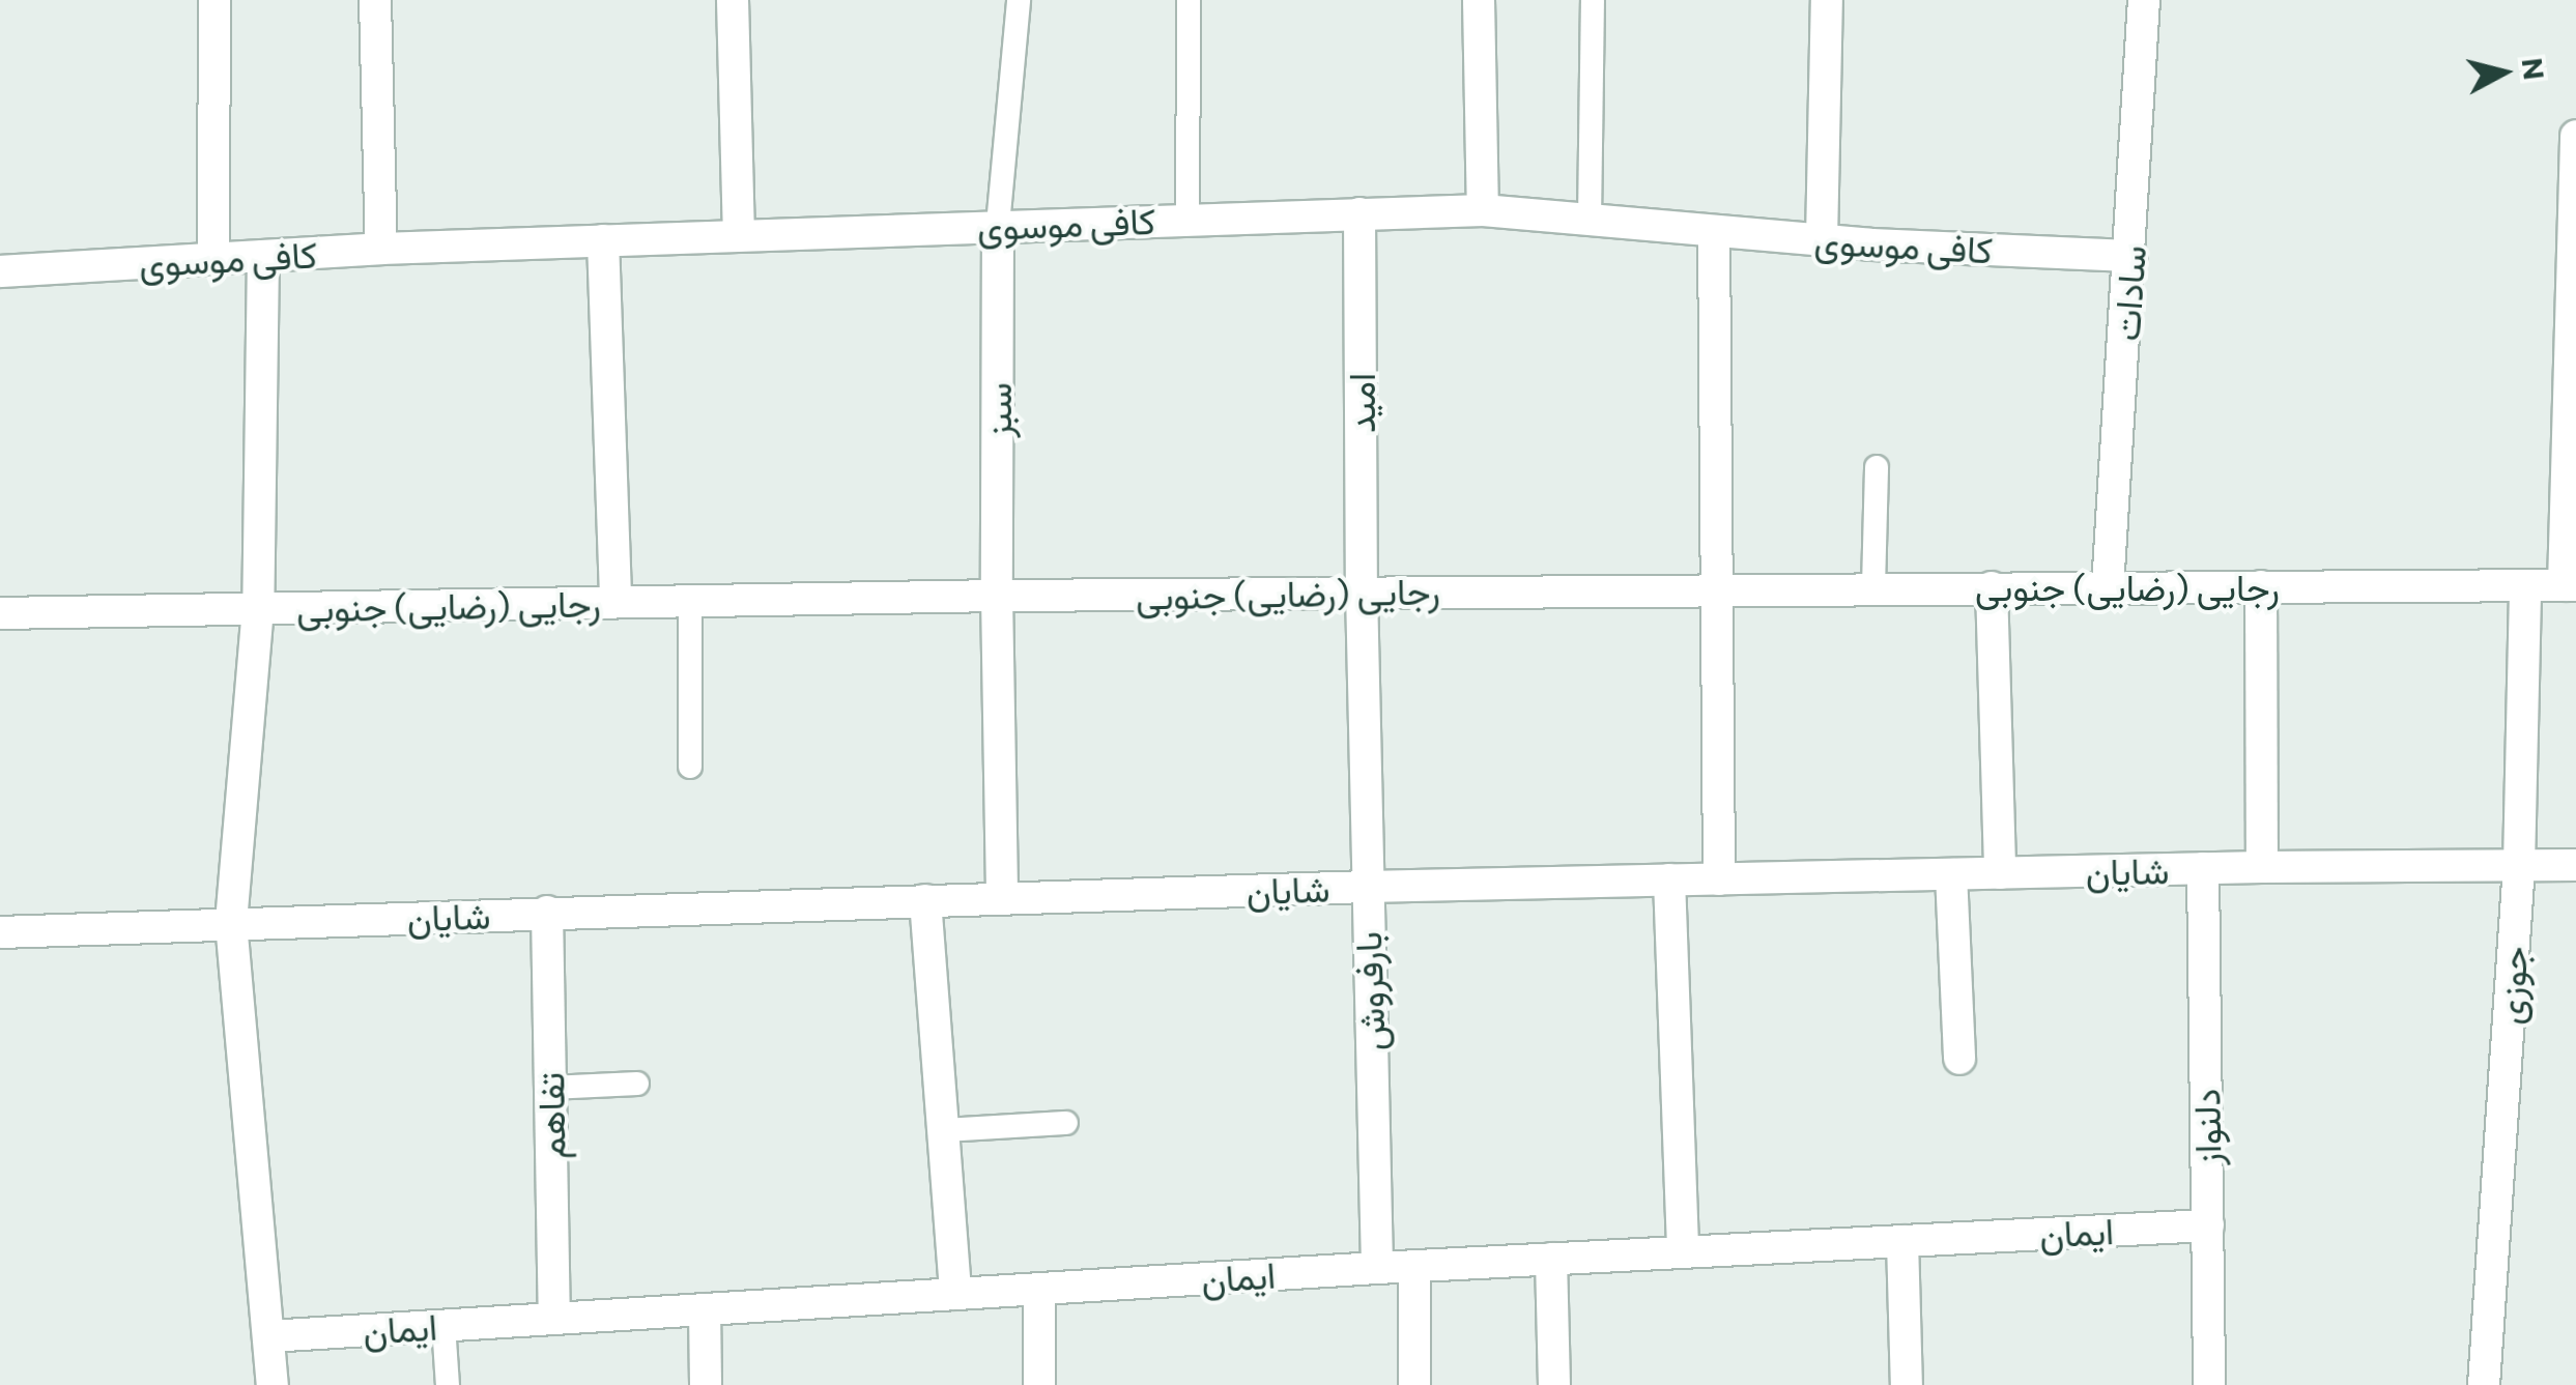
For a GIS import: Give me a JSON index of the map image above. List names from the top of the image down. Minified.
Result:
{"streets":{"street":["کافی موسوی","سادات","امید","سبز","رجایی (رضایی) جنوبی","شایان","جوزی","بارفروش","تفاهم","دلنواز","ایمان"]},"crossings":[["کافی موسوی","سادات"],["کافی موسوی","امید"],["کافی موسوی","سبز"],["سادات","رجایی (رضایی) جنوبی"],["امید","رجایی (رضایی) جنوبی"],["امید","بارفروش"],["سبز","رجایی (رضایی) جنوبی"],["سبز","شایان"],["رجایی (رضایی) جنوبی","جوزی"],["رجایی (رضایی) جنوبی","بارفروش"],["شایان","جوزی"],["شایان","بارفروش"],["شایان","تفاهم"],["شایان","دلنواز"],["بارفروش","ایمان"],["تفاهم","ایمان"],["دلنواز","ایمان"]],"north":"right"}
